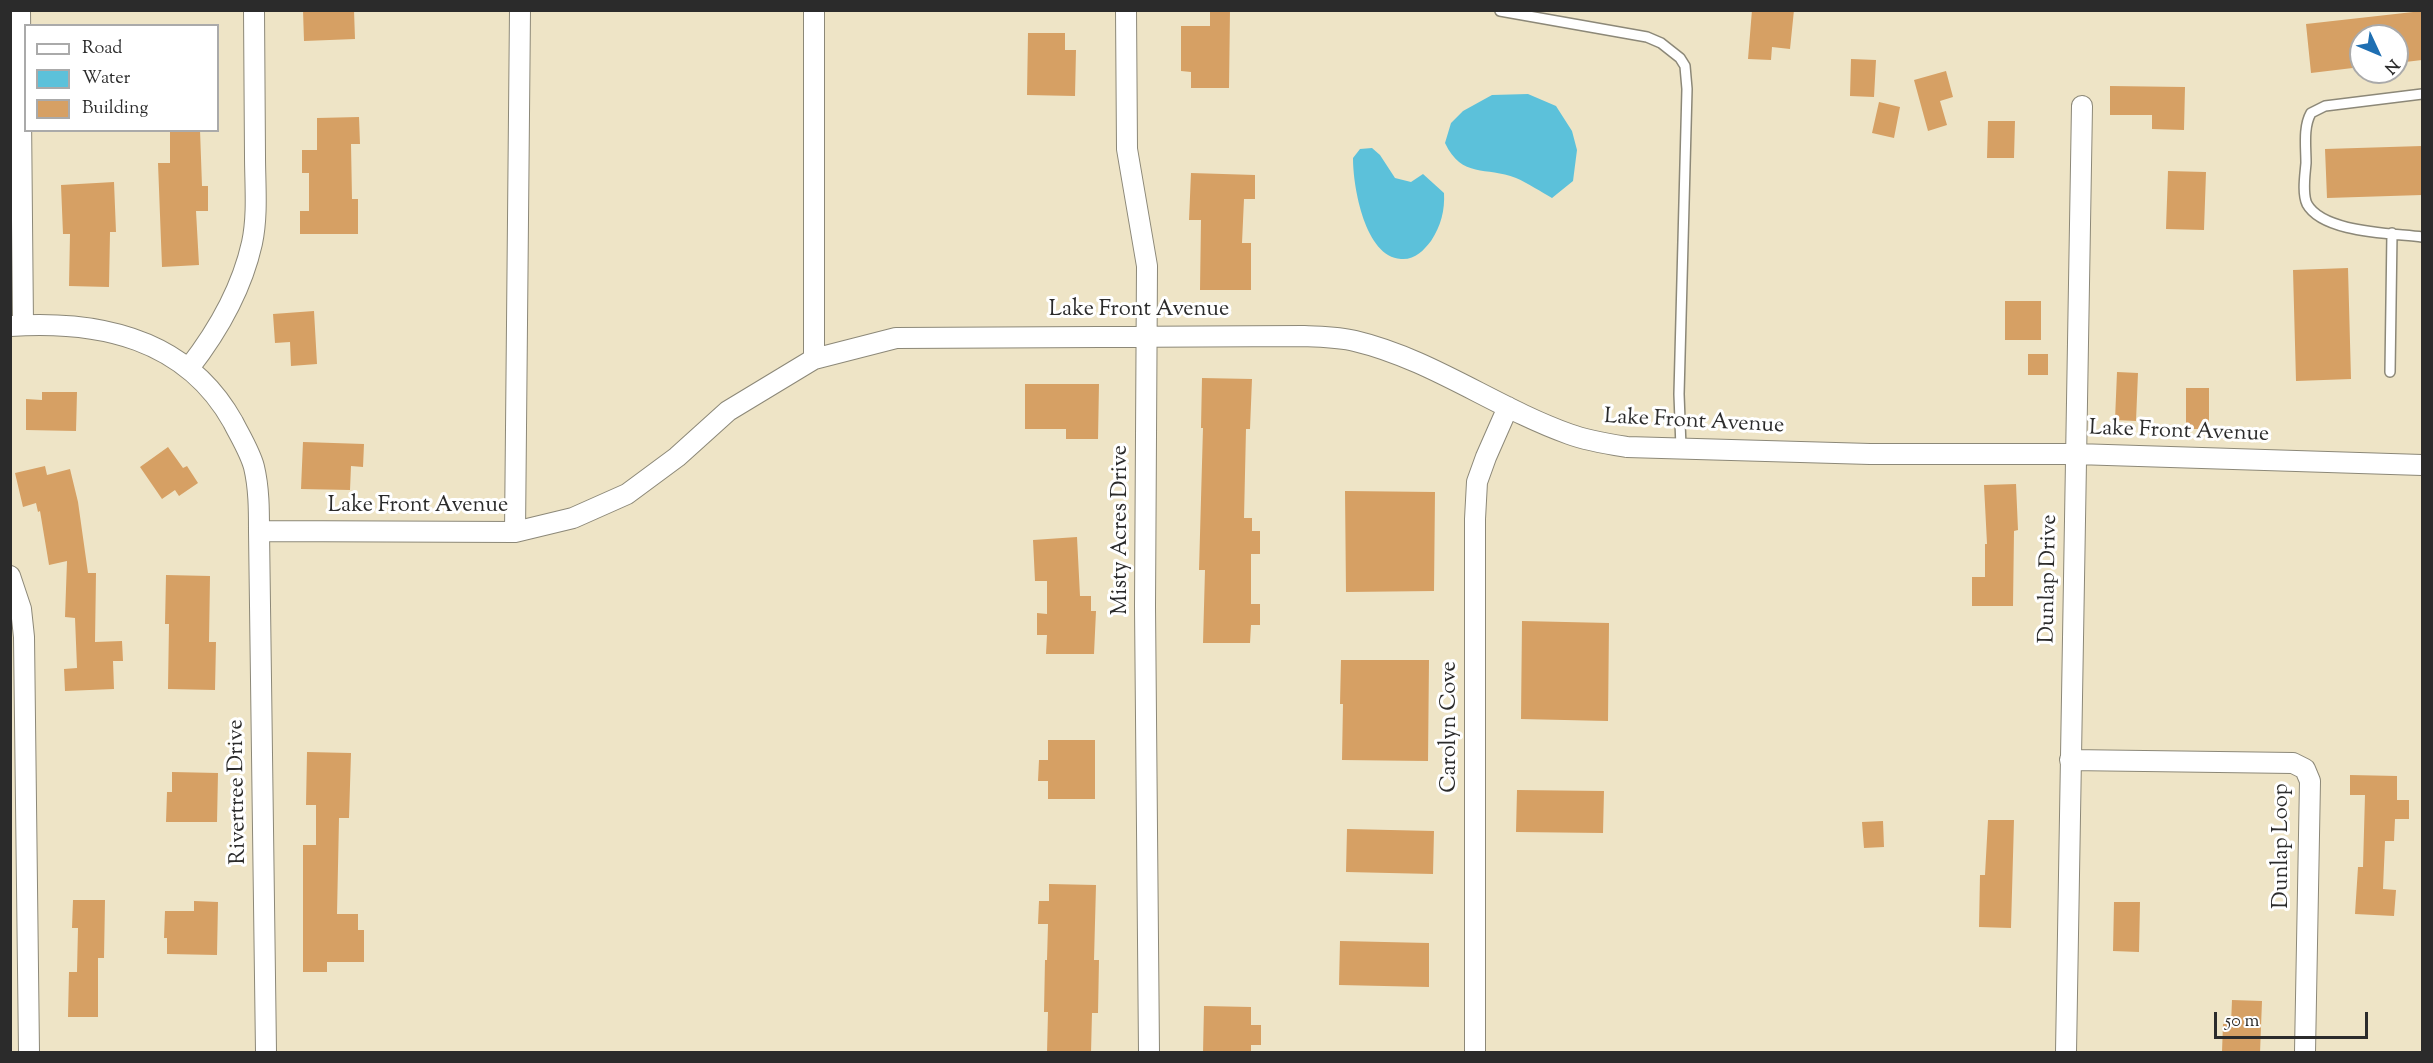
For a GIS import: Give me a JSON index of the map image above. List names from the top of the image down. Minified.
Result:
{"streets":{"street":["Lake Front Avenue","Misty Acres Drive","Dunlap Drive","Carolyn Cove","Rivertree Drive","Dunlap Loop"]},"crossings":[["Lake Front Avenue","Misty Acres Drive"],["Lake Front Avenue","Dunlap Drive"],["Lake Front Avenue","Carolyn Cove"],["Lake Front Avenue","Rivertree Drive"],["Dunlap Drive","Dunlap Loop"]],"legend":["Road","Water","Building"],"scale_bar":"50 m","north":"bottom right"}
